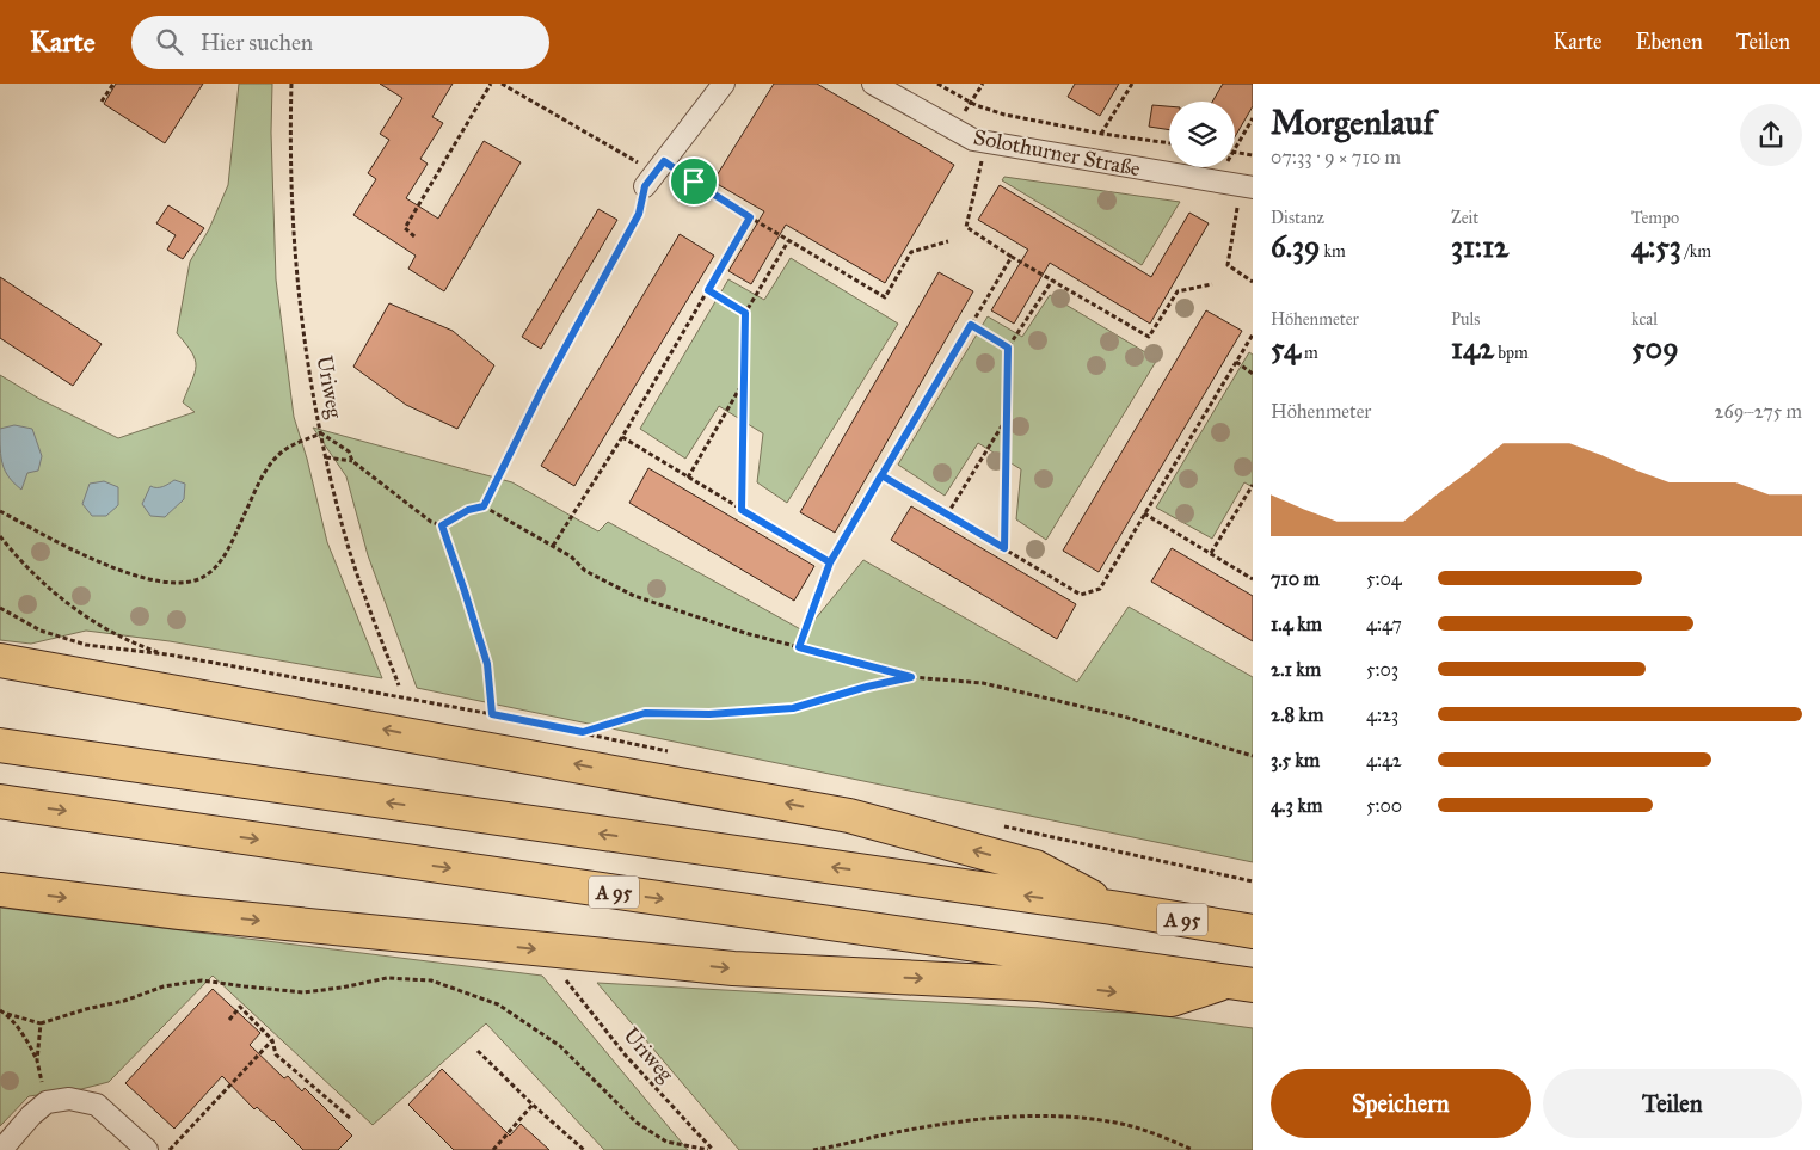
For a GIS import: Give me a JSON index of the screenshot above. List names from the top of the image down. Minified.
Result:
{"streets":{"highway":["A 95"],"street":["Solothurner Straße"],"path":["Uriweg"]},"page":{"header":"Karte","search":"Hier suchen","nav":["Karte","Ebenen","Teilen"],"heading":["Morgenlauf","07:33 · 9 × 710 m"],"stats":[["Distanz","6.39 km"],["Zeit","31:12"],["Tempo","4:53 /km"],["Höhenmeter","54 m"],["Puls","142 bpm"],["kcal","509"]],"chart":["Höhenmeter","269–275 m"],"list":[{"name":"710 m","note":"5:04"},{"name":"1.4 km","note":"4:47"},{"name":"2.1 km","note":"5:03"},{"name":"2.8 km","note":"4:23"},{"name":"3.5 km","note":"4:42"},{"name":"4.3 km","note":"5:00"}],"buttons":["Speichern","Teilen"]}}
